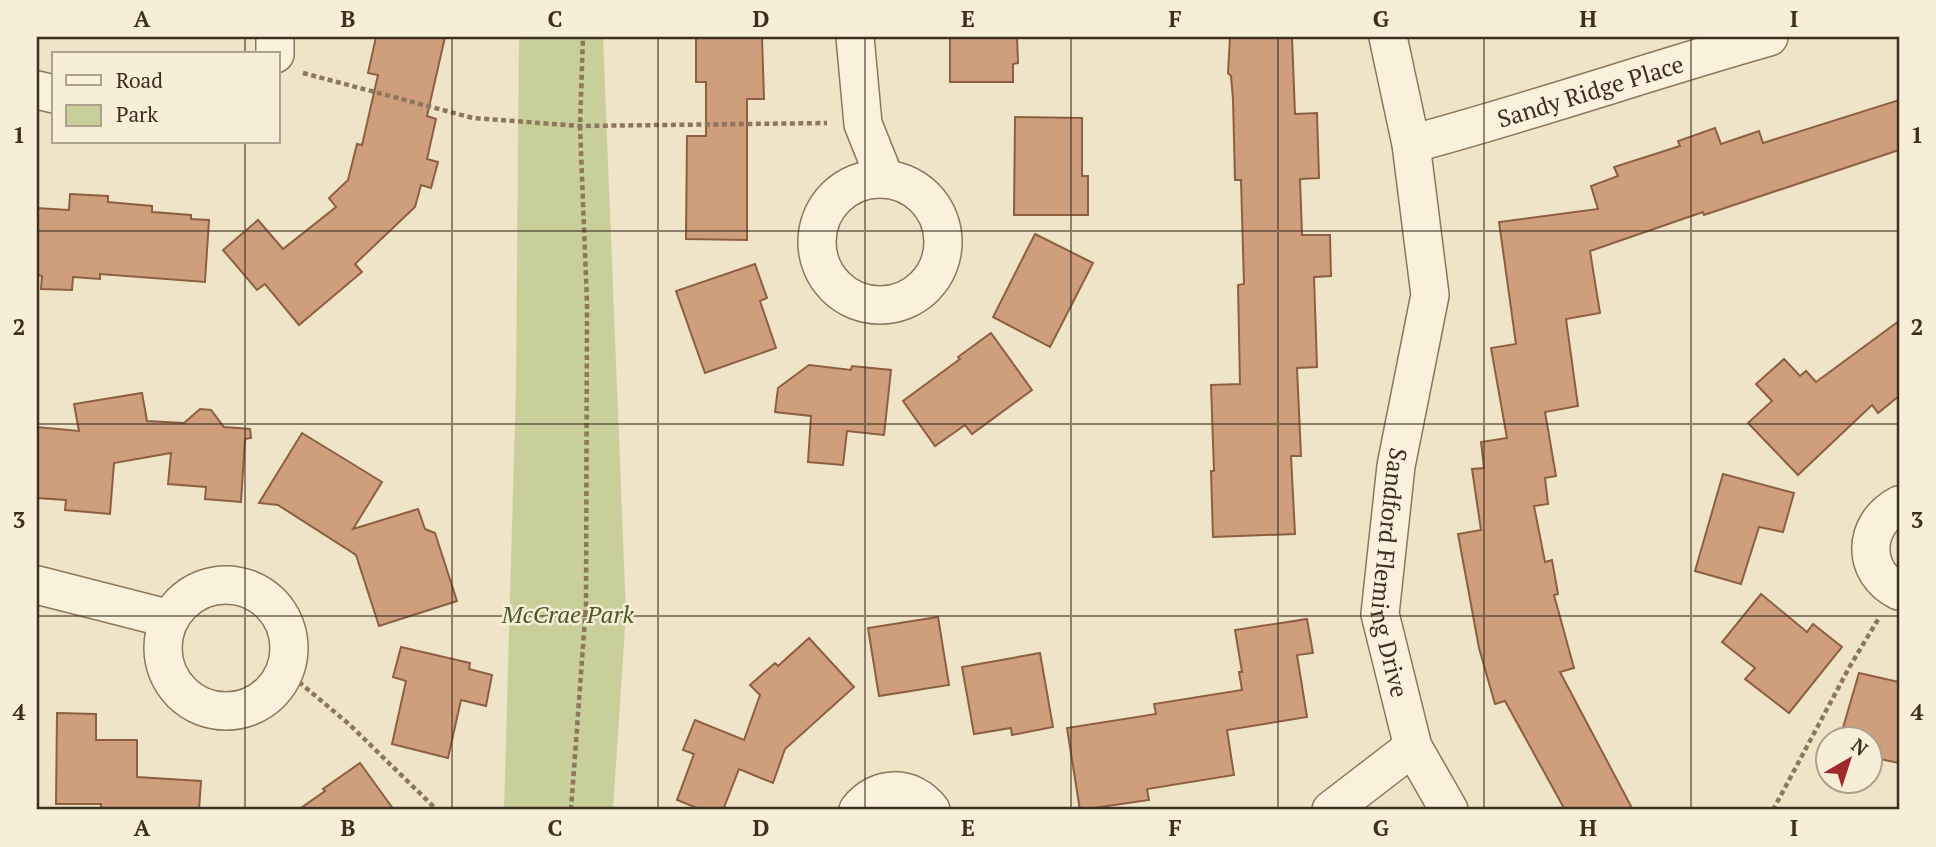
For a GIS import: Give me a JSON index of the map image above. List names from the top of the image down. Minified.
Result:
{"streets":{"street":["Sandy Ridge Place","Sandford Fleming Drive"]},"crossings":[["Sandy Ridge Place","Sandford Fleming Drive"]],"parks":["McCrae Park"],"legend":["Road","Park"],"north":"top right","grid":{"columns":["A","B","C","D","E","F","G","H","I"],"rows":["1","2","3","4"]}}
